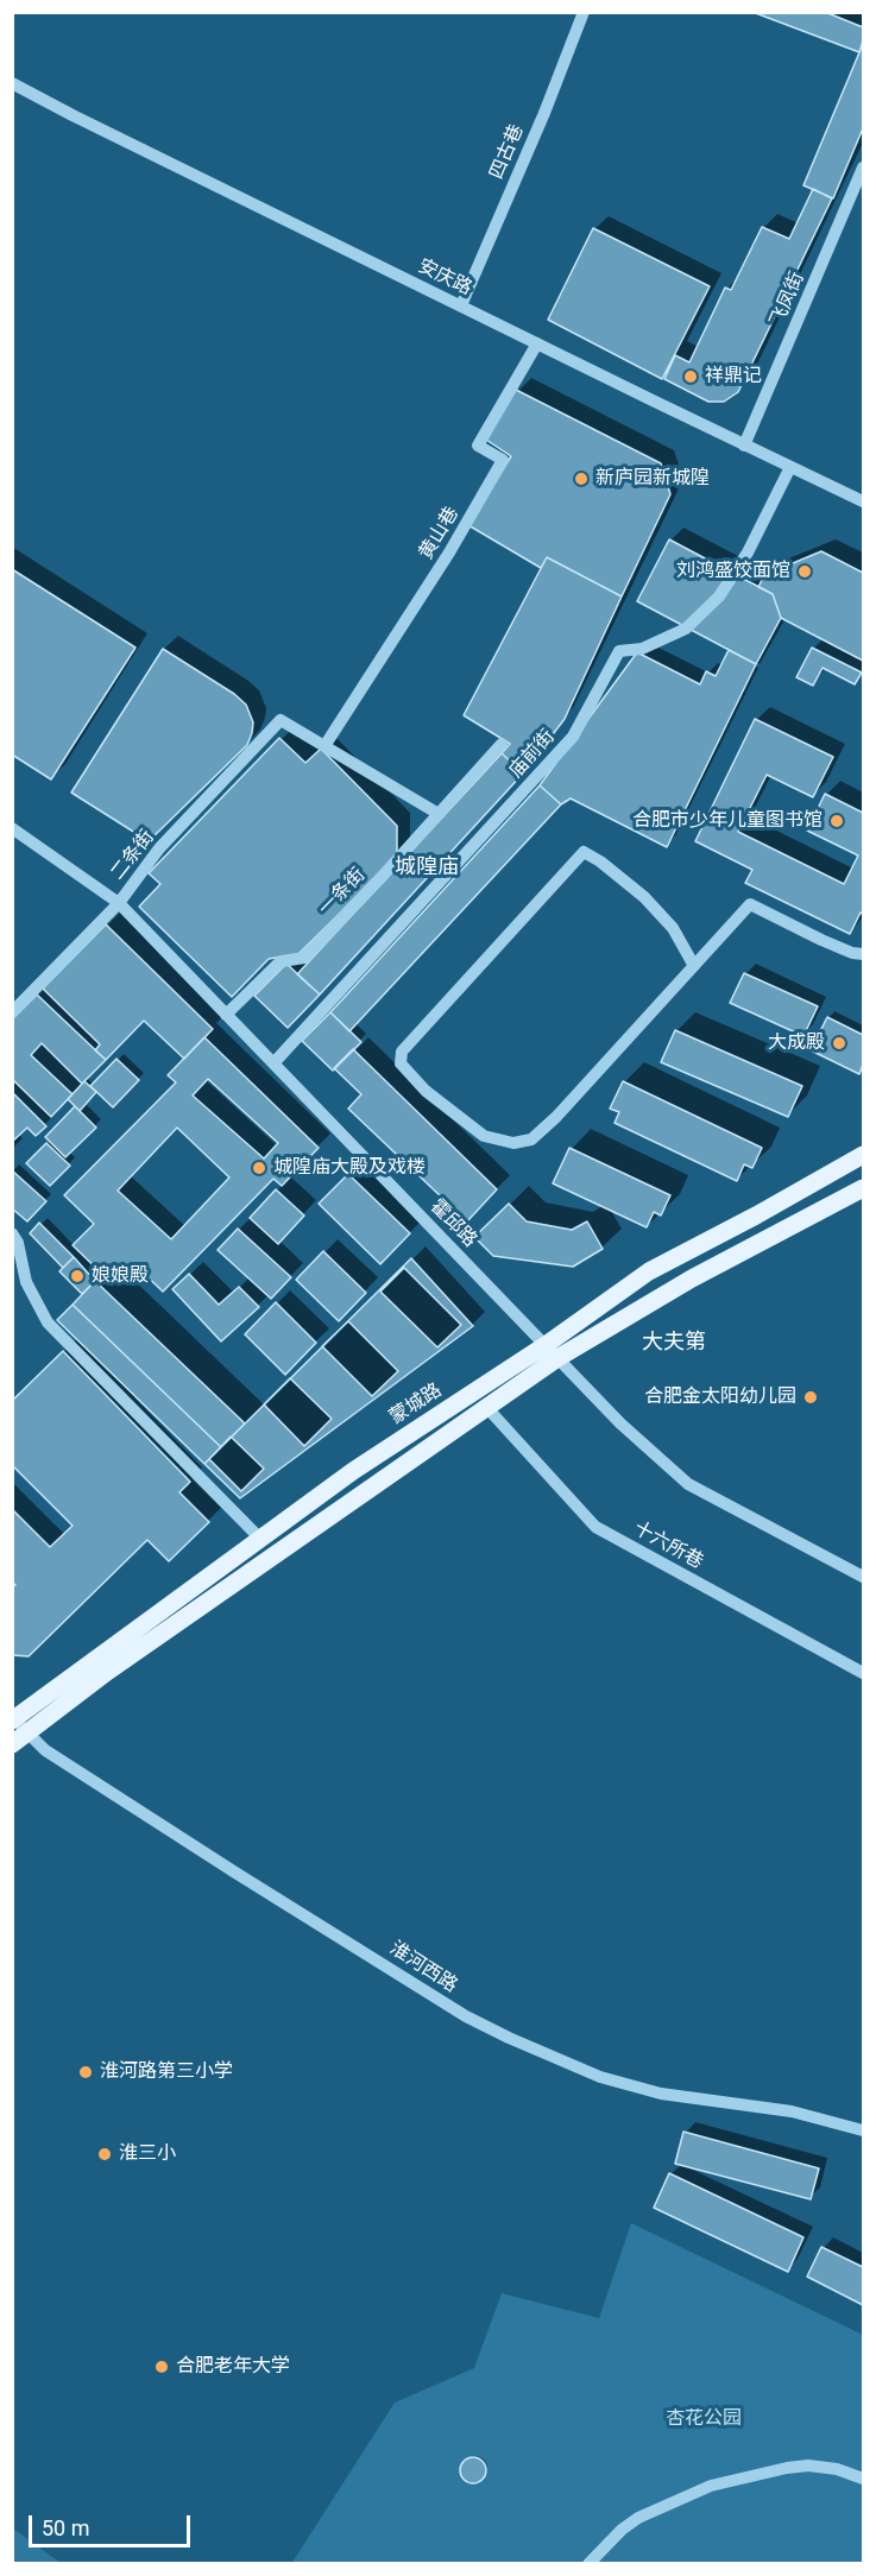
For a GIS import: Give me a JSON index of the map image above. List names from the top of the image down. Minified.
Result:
{"streets":{"main road":["蒙城路"],"street":["四古巷","安庆路","飞凤街","黄山巷","庙前街","二条街","一条街","霍邱路","十六所巷","淮河西路"]},"crossings":[["四古巷","安庆路"],["安庆路","飞凤街"],["安庆路","黄山巷"],["安庆路","庙前街"],["黄山巷","二条街"],["庙前街","霍邱路"],["二条街","霍邱路"],["一条街","霍邱路"],["霍邱路","蒙城路"],["蒙城路","十六所巷"],["蒙城路","淮河西路"]],"districts":["城隍庙","大夫第"],"parks":["杏花公园"],"places":["祥鼎记","新庐园新城隍","刘鸿盛饺面馆","合肥市少年儿童图书馆","大成殿","城隍庙大殿及戏楼","娘娘殿","合肥金太阳幼儿园","淮河路第三小学","淮三小","合肥老年大学"],"scale_bar":"50 m"}
